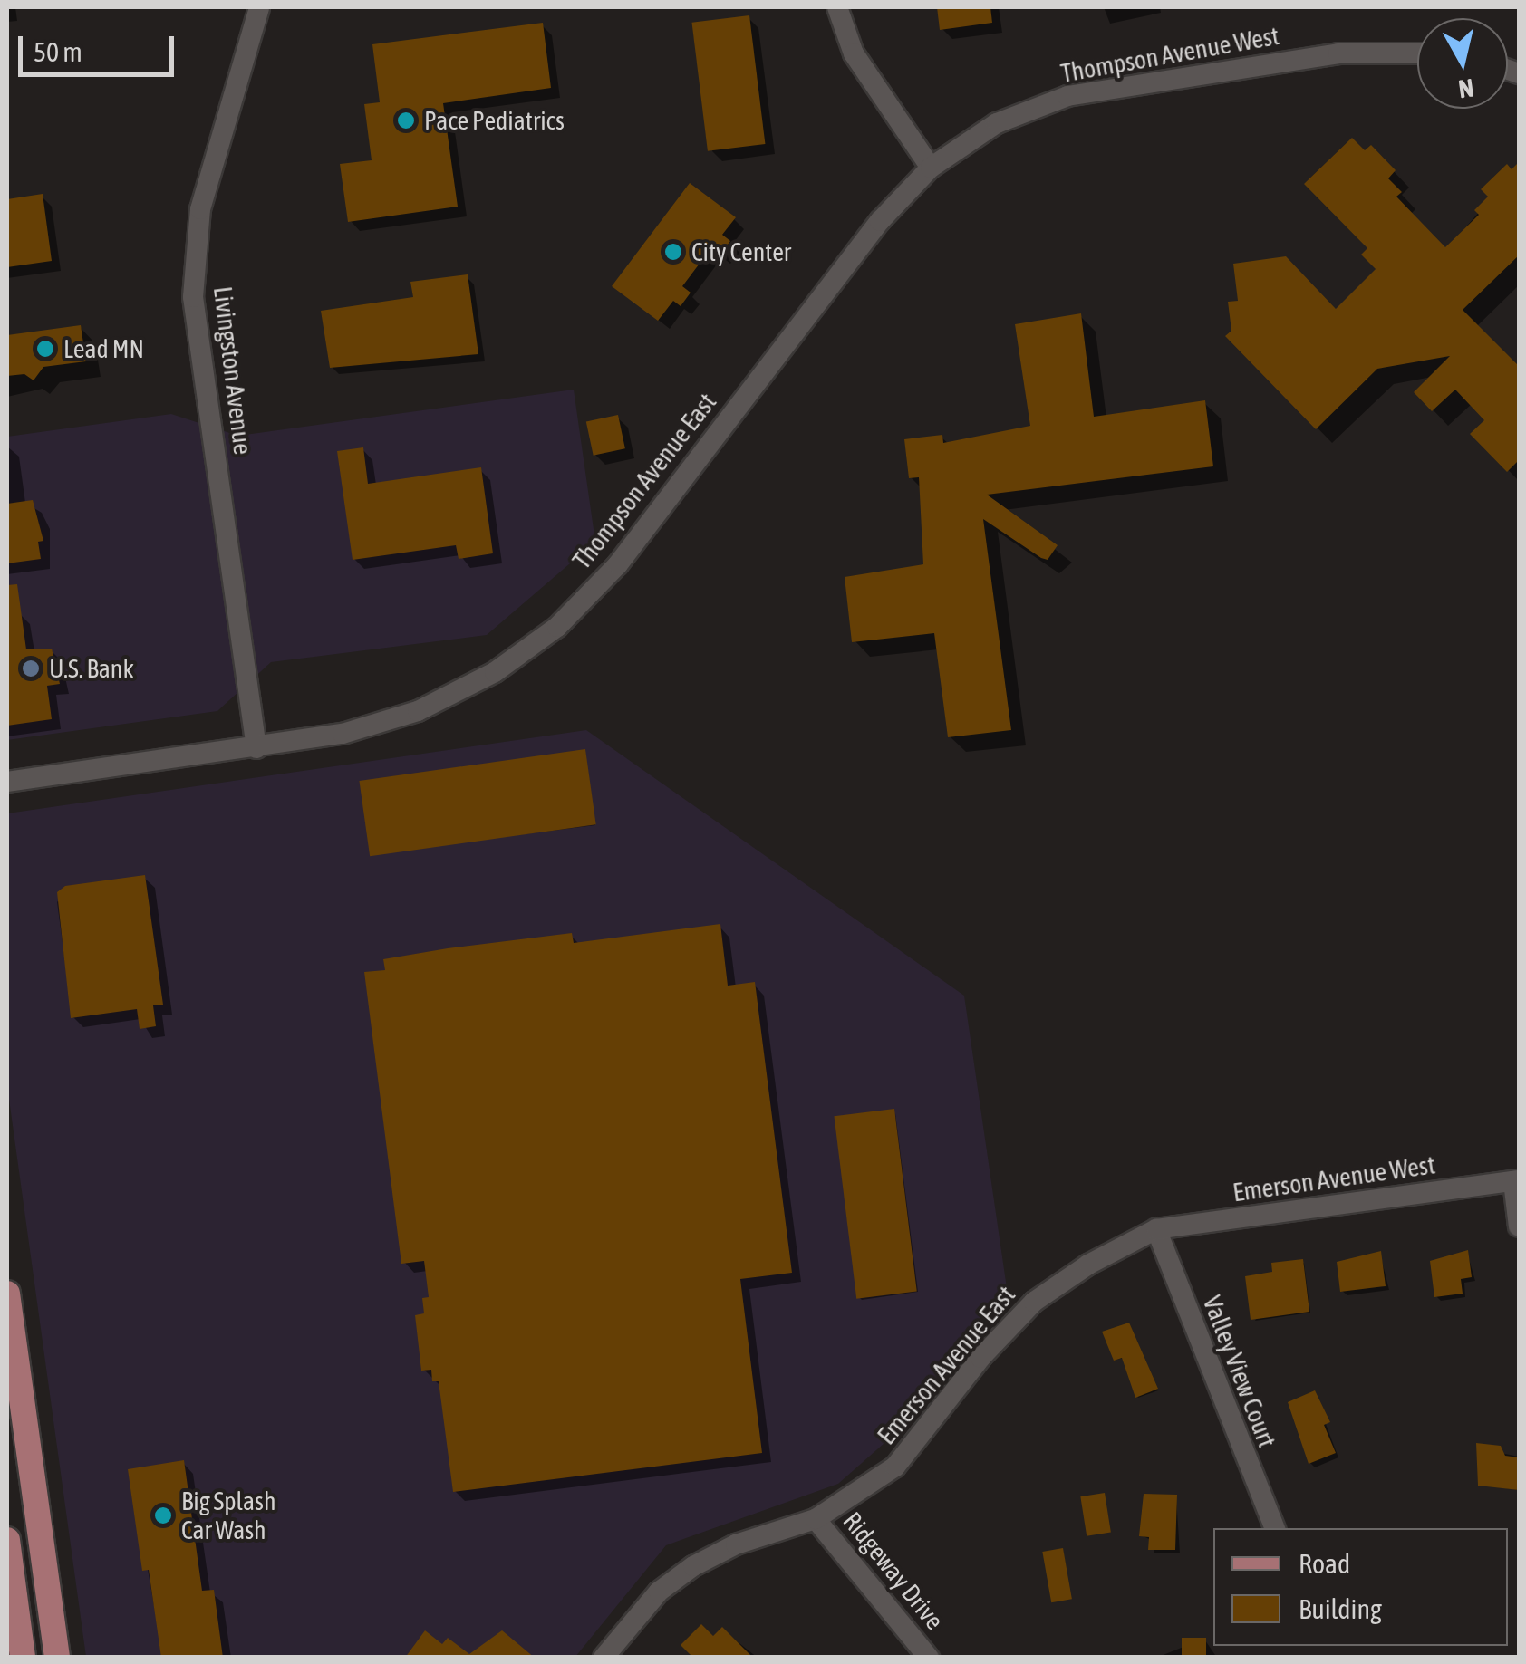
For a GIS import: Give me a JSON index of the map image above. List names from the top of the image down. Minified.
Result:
{"streets":{"street":["Thompson Avenue West","Livingston Avenue","Thompson Avenue East","Emerson Avenue West","Emerson Avenue East","Valley View Court","Ridgeway Drive"]},"crossings":[["Thompson Avenue West","Thompson Avenue East"],["Livingston Avenue","Thompson Avenue East"],["Emerson Avenue West","Emerson Avenue East"],["Emerson Avenue West","Valley View Court"],["Emerson Avenue East","Valley View Court"],["Emerson Avenue East","Ridgeway Drive"]],"places":["Pace Pediatrics","City Center","Lead MN","U.S. Bank","Big Splash Car Wash"],"legend":["Road","Building"],"scale_bar":"50 m","north":"bottom"}
